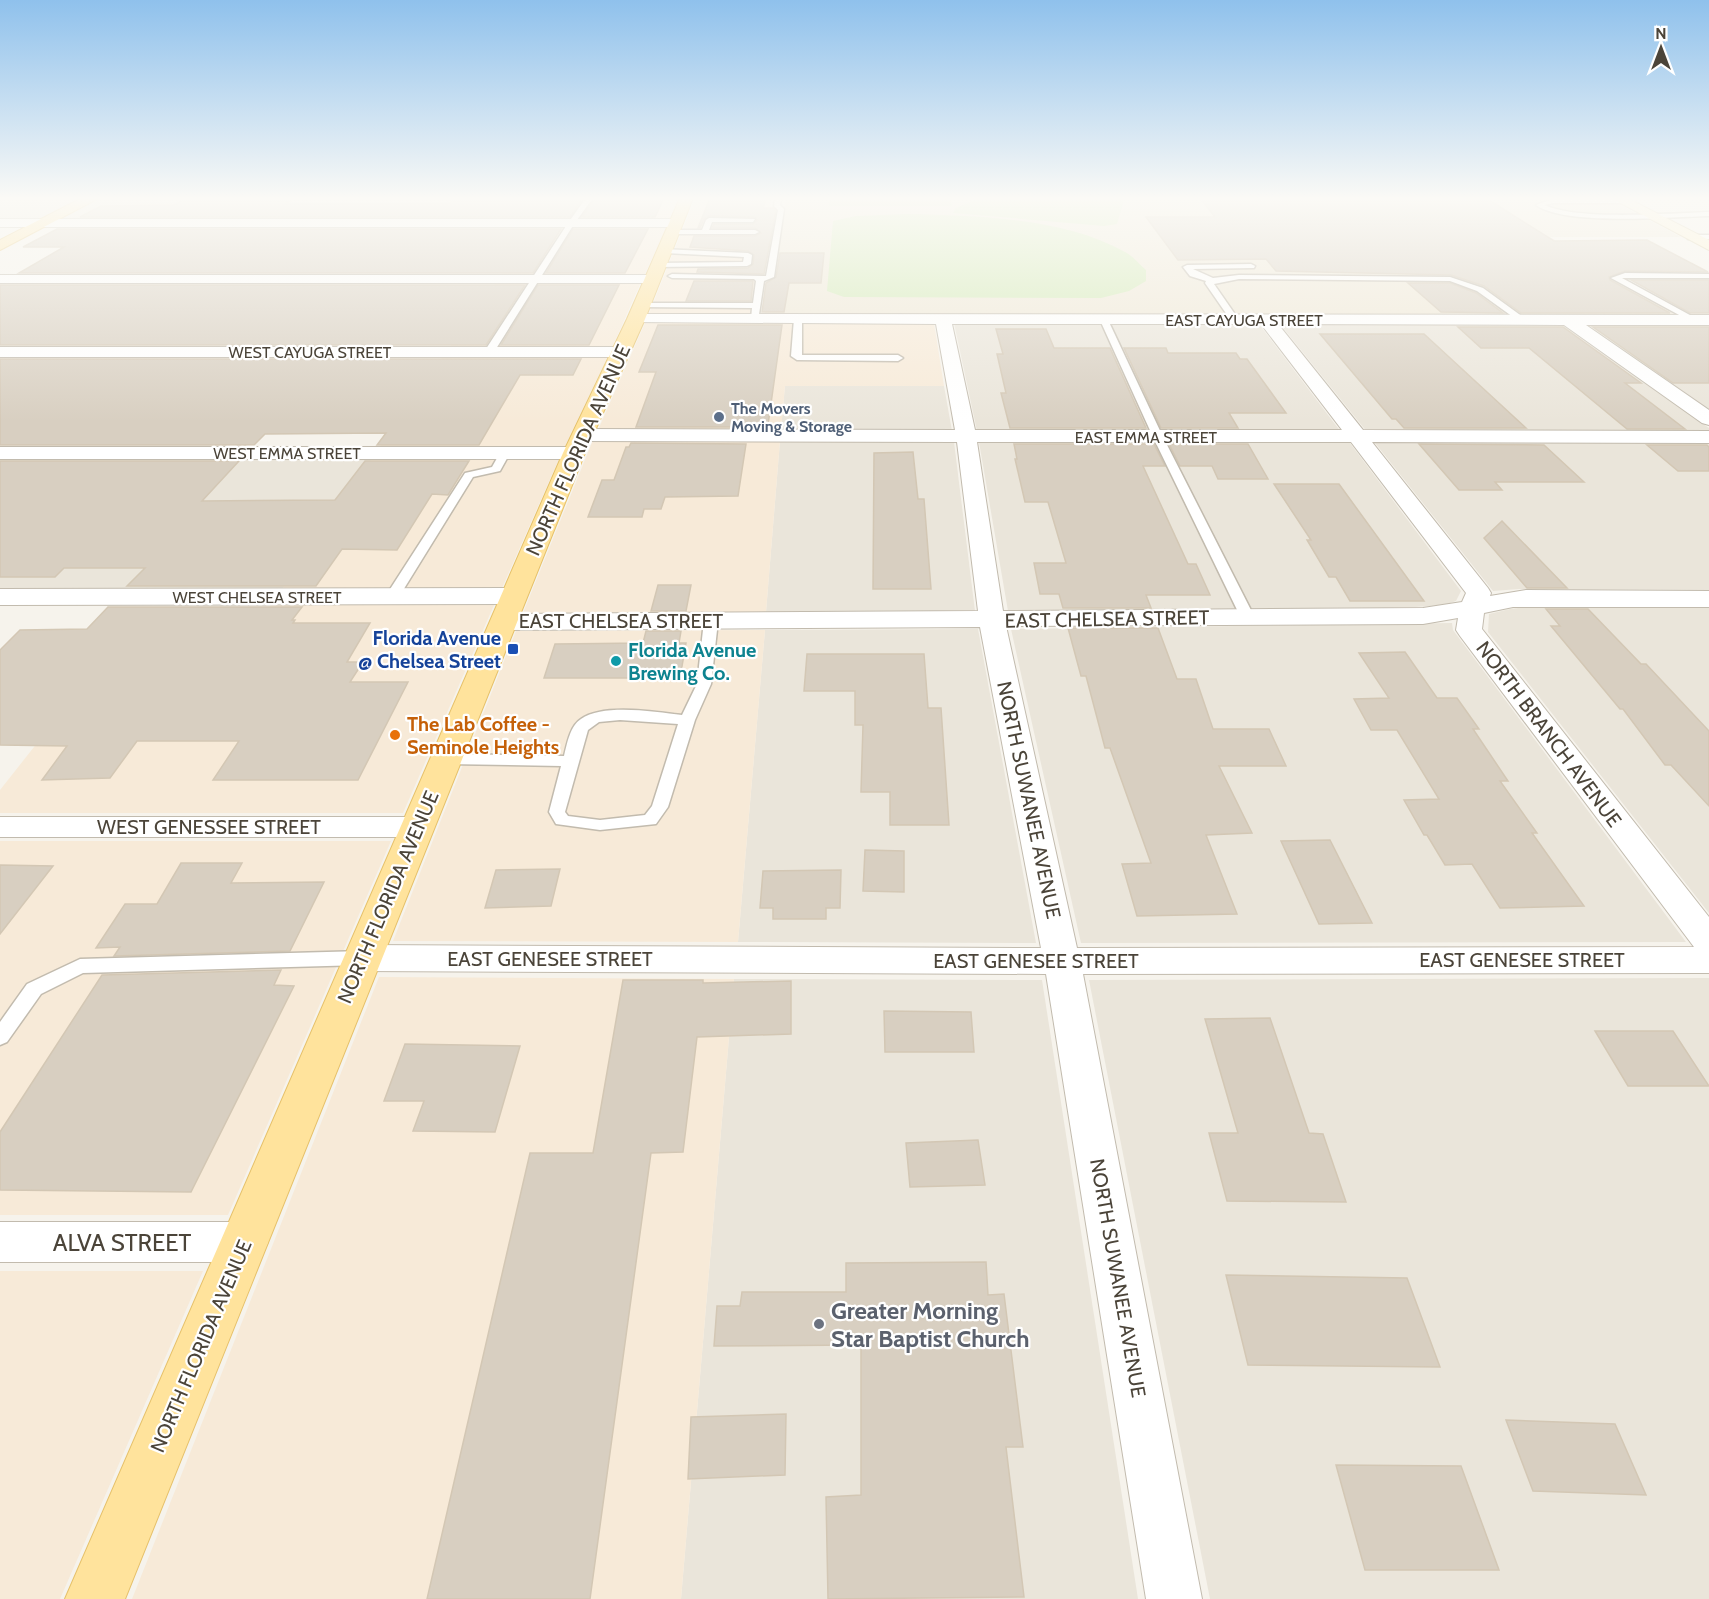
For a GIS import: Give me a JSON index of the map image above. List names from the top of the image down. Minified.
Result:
{"streets":{"main road":["NORTH FLORIDA AVENUE"],"street":["EAST CAYUGA STREET","WEST CAYUGA STREET","EAST EMMA STREET","WEST EMMA STREET","WEST CHELSEA STREET","EAST CHELSEA STREET","NORTH BRANCH AVENUE","NORTH SUWANEE AVENUE","WEST GENESSEE STREET","EAST GENESEE STREET","ALVA STREET"]},"crossings":[["EAST CAYUGA STREET","NORTH BRANCH AVENUE"],["EAST CAYUGA STREET","NORTH SUWANEE AVENUE"],["WEST CAYUGA STREET","NORTH FLORIDA AVENUE"],["EAST EMMA STREET","NORTH FLORIDA AVENUE"],["EAST EMMA STREET","WEST EMMA STREET"],["EAST EMMA STREET","NORTH BRANCH AVENUE"],["EAST EMMA STREET","NORTH SUWANEE AVENUE"],["NORTH FLORIDA AVENUE","WEST EMMA STREET"],["NORTH FLORIDA AVENUE","WEST CHELSEA STREET"],["NORTH FLORIDA AVENUE","EAST CHELSEA STREET"],["NORTH FLORIDA AVENUE","WEST GENESSEE STREET"],["NORTH FLORIDA AVENUE","EAST GENESEE STREET"],["NORTH FLORIDA AVENUE","ALVA STREET"],["WEST CHELSEA STREET","EAST CHELSEA STREET"],["EAST CHELSEA STREET","NORTH BRANCH AVENUE"],["EAST CHELSEA STREET","NORTH SUWANEE AVENUE"],["NORTH SUWANEE AVENUE","EAST GENESEE STREET"]],"places":{"other":["The Movers Moving & Storage","Florida Avenue Brewing Co.","The Lab Coffee - Seminole Heights","Greater Morning Star Baptist Church"],"transit":["Florida Avenue @ Chelsea Street"]},"north":"top"}
